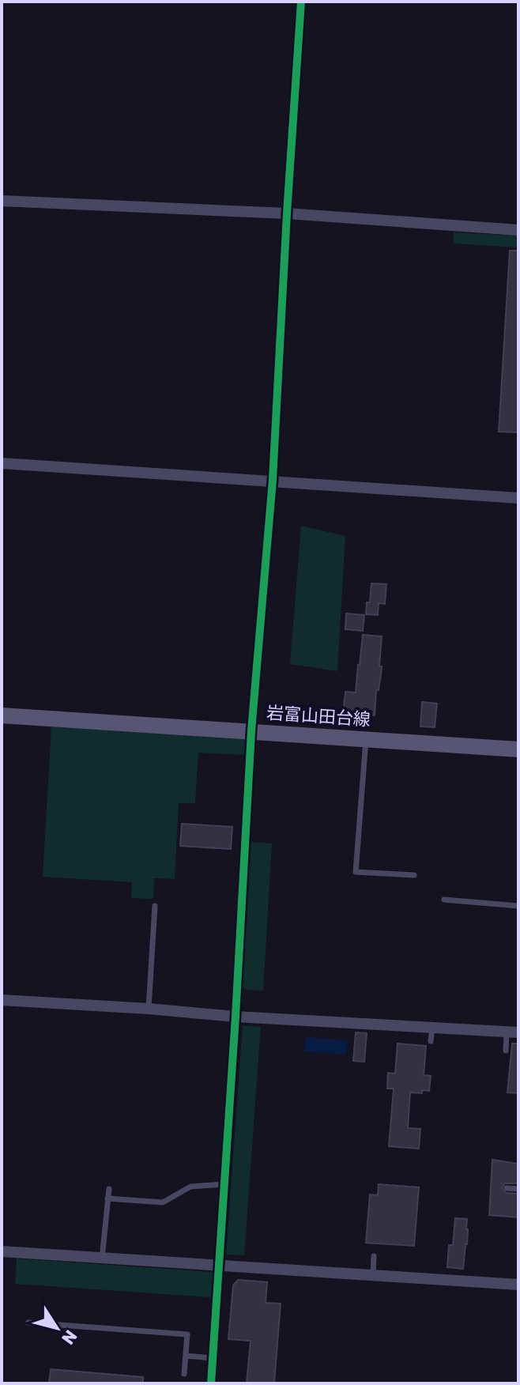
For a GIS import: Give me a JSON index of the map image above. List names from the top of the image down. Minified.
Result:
{"streets":{"main road":["岩富山田台線"]},"north":"bottom right"}
